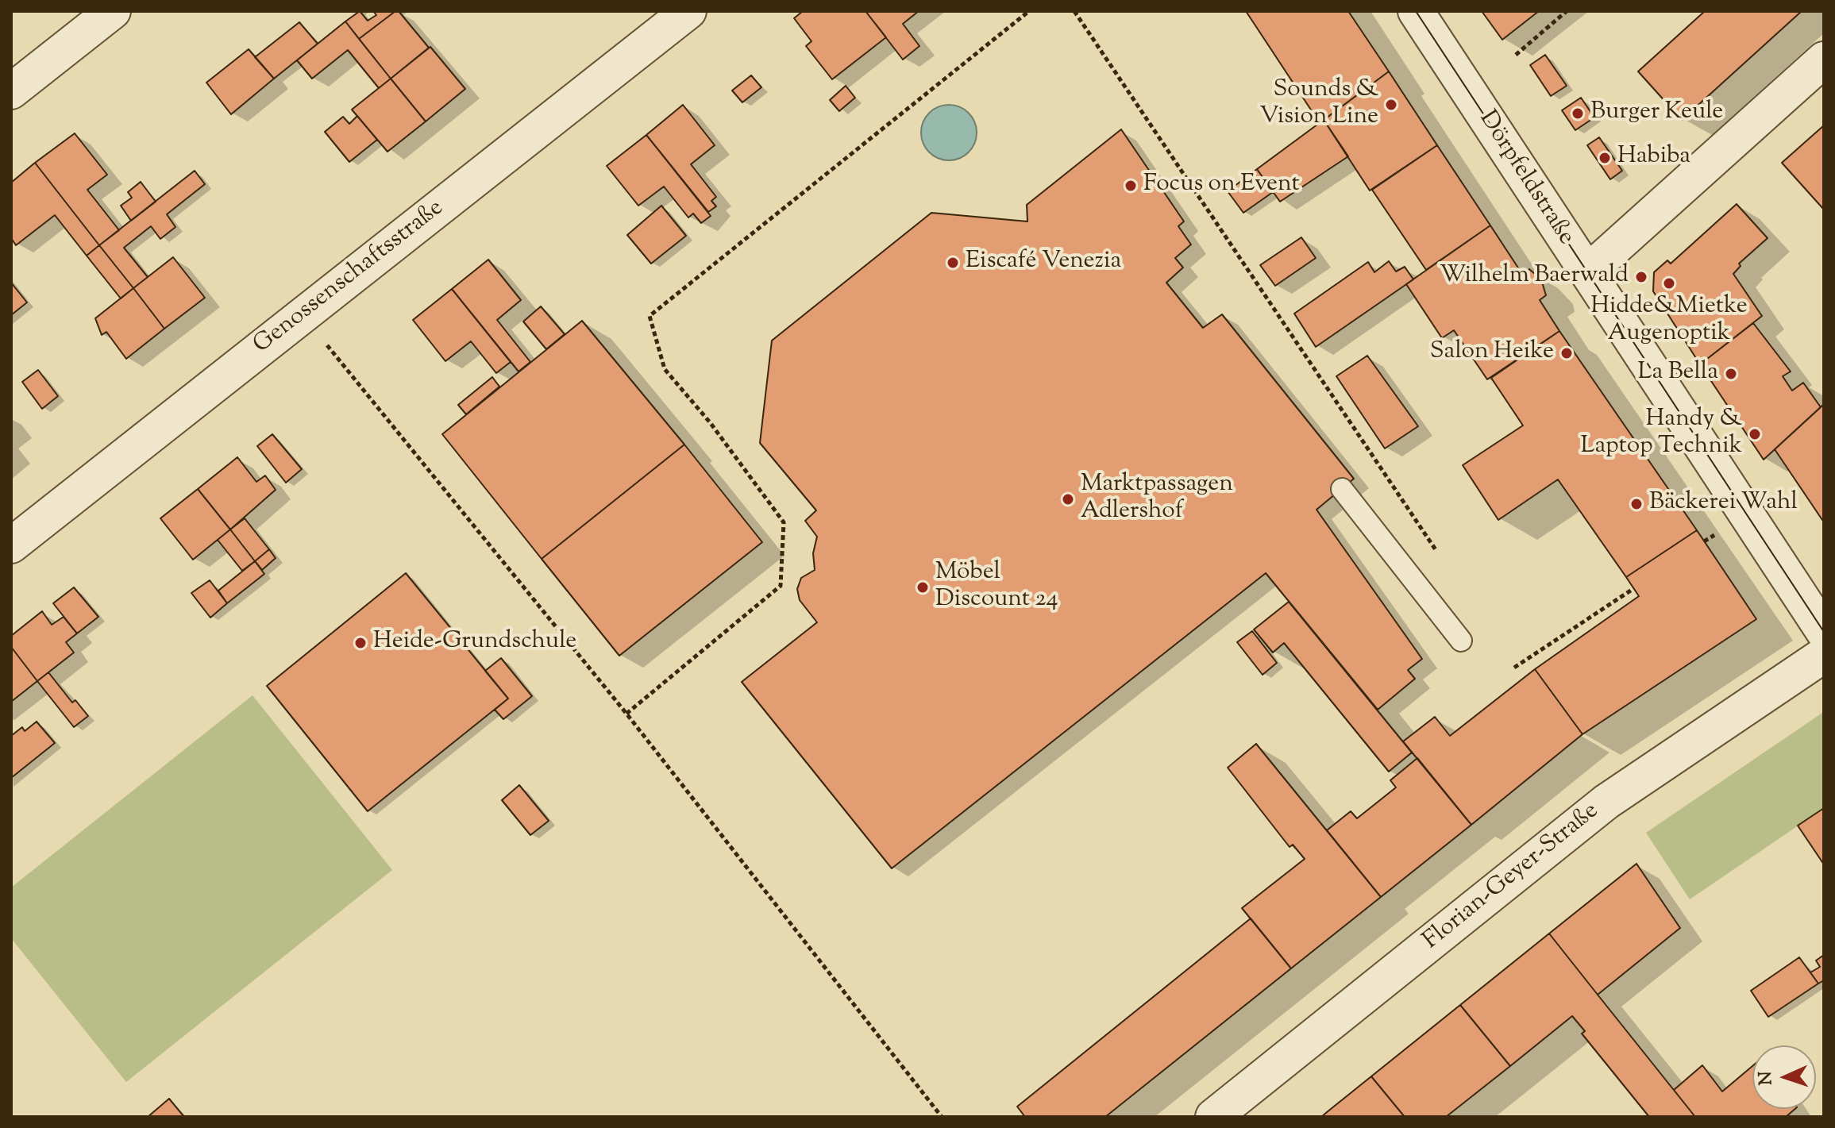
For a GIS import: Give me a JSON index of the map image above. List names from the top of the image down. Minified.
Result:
{"streets":{"street":["Dörpfeldstraße","Genossenschaftsstraße","Florian-Geyer-Straße"]},"places":["Sounds & Vision Line","Burger Keule","Habiba","Focus on Event","Eiscafé Venezia","Wilhelm Baerwald","Hidde&Mietke Augenoptik","Salon Heike","La Bella","Handy & Laptop Technik","Marktpassagen Adlershof","Bäckerei Wahl","Möbel Discount 24","Heide-Grundschule"],"north":"left"}
